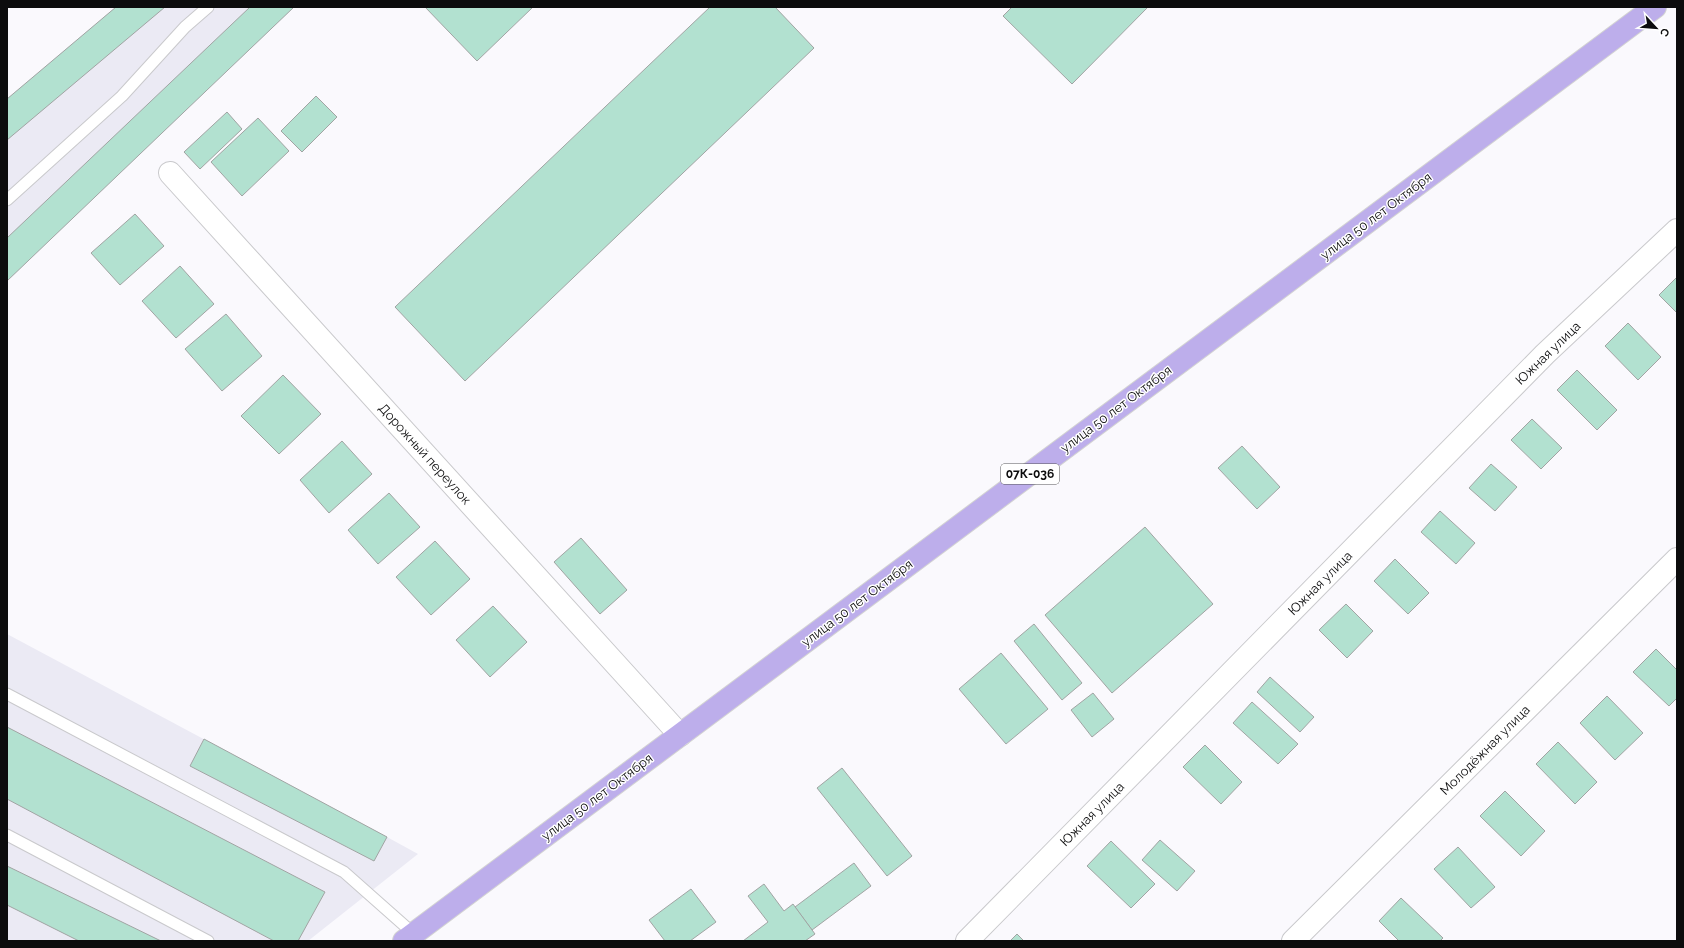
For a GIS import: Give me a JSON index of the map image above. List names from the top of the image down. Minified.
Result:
{"streets":{"main road":["улица 50 лет Октября","07К-036"],"street":["Южная улица","Дорожный переулок","Молодёжная улица"]},"crossings":[["улица 50 лет Октября","Дорожный переулок"]],"north":"bottom right"}
